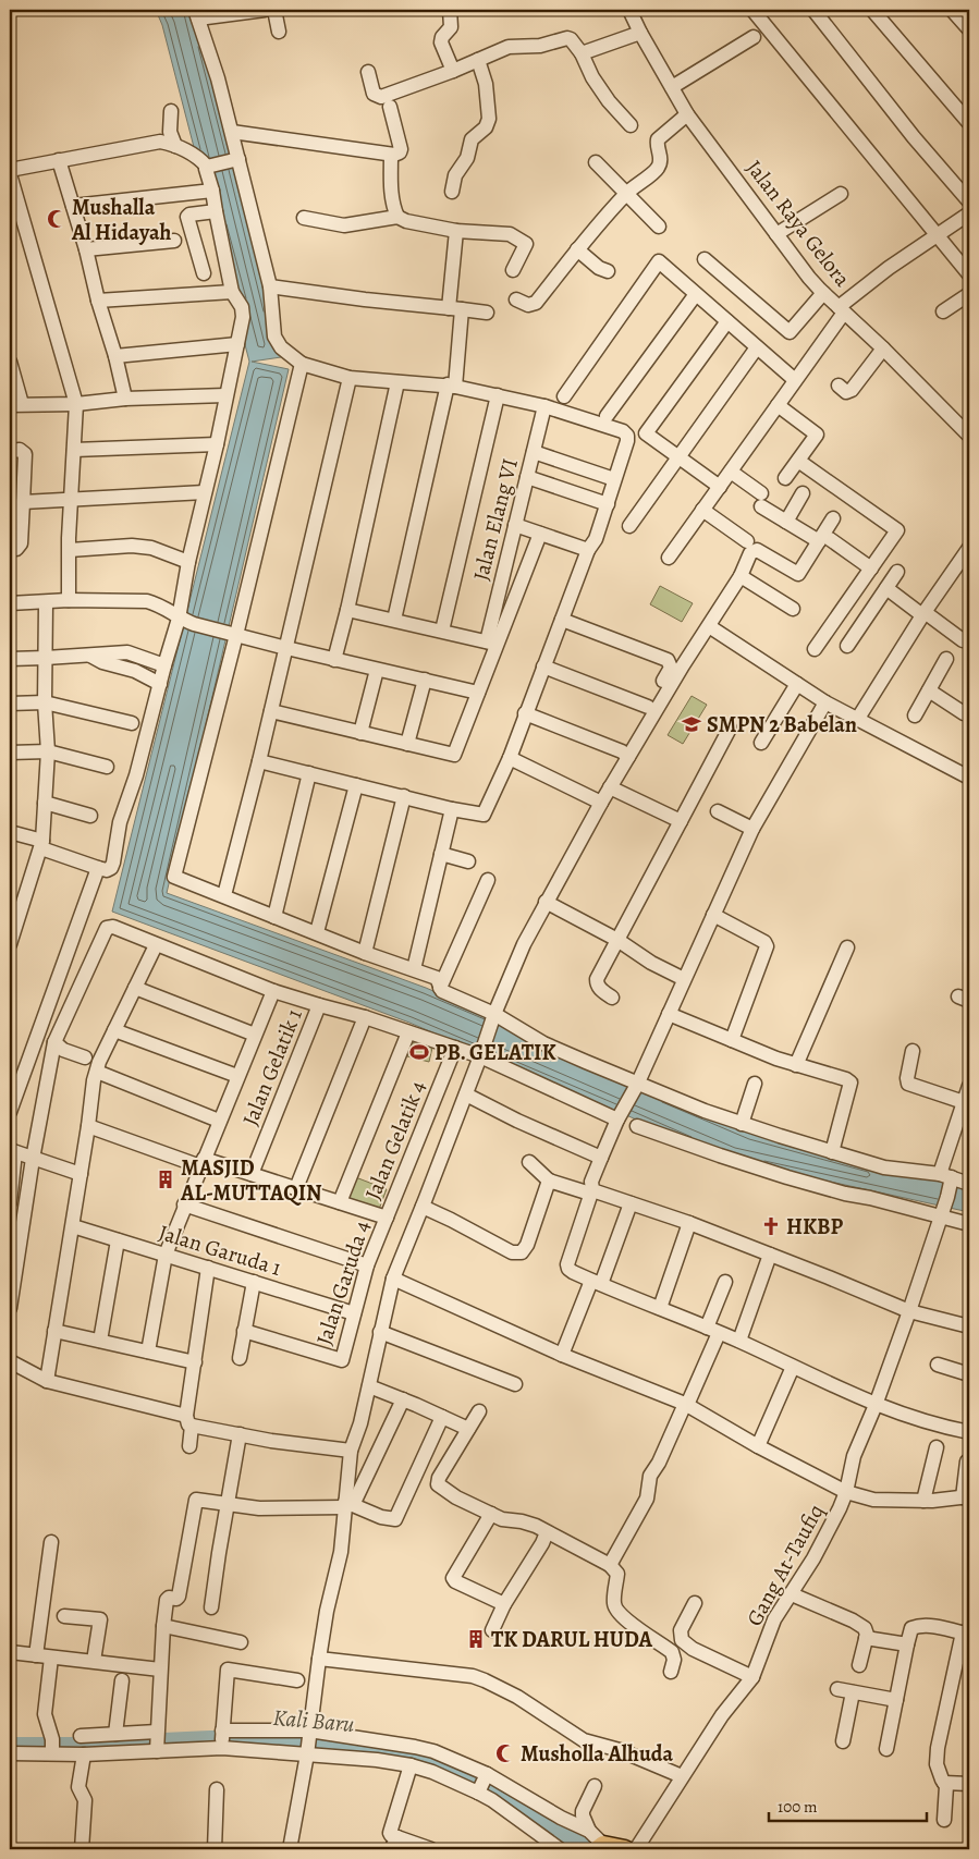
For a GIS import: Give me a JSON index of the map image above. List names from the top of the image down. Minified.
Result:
{"streets":{"street":["Jalan Raya Gelora","Jalan Elang VI","Jalan Gelatik 1","Jalan Gelatik 4","Jalan Garuda 1","Jalan Garuda 4","Gang At-Taufiq"]},"crossings":[["Jalan Gelatik 4","Jalan Garuda 4"],["Jalan Garuda 1","Jalan Garuda 4"]],"water":["Kali Baru"],"places":{"mosque":["Mushalla Al Hidayah","Musholla Alhuda"],"school or university":["SMPN 2 Babelan"],"sports":["PB. GELATIK"],"building":["MASJID AL-MUTTAQIN","TK DARUL HUDA"],"church":["HKBP"]},"scale_bar":"100 m"}
